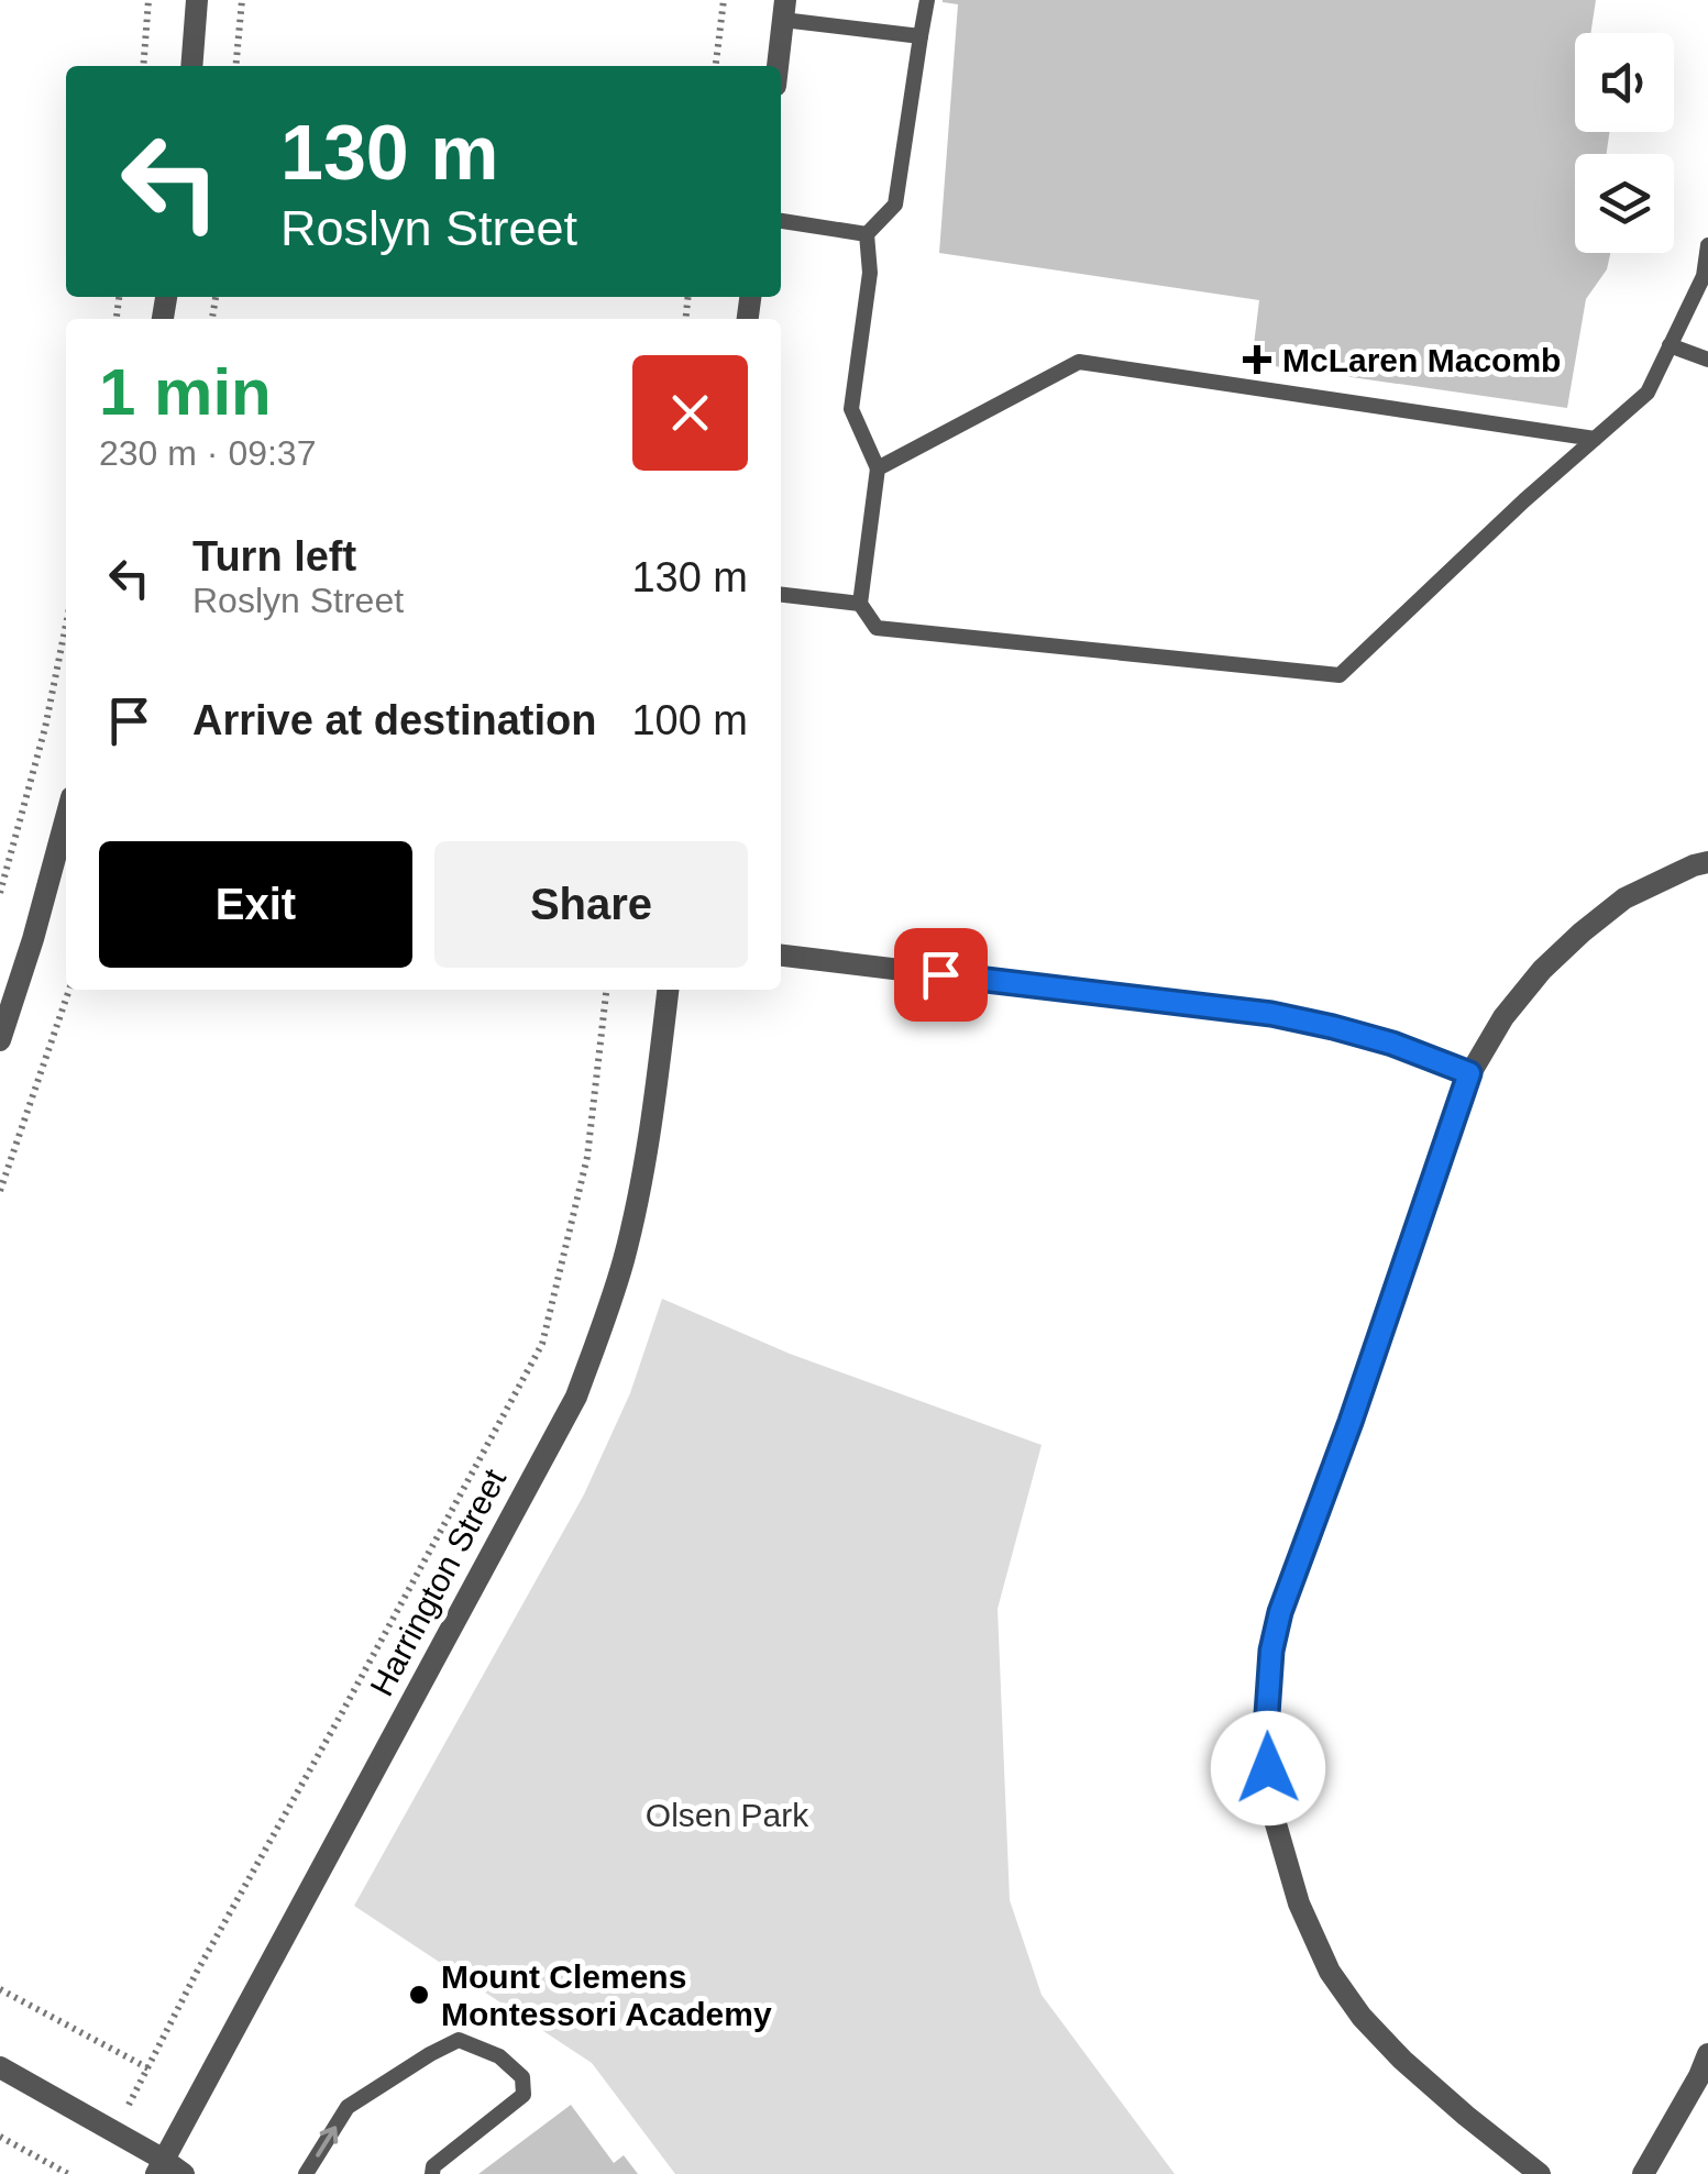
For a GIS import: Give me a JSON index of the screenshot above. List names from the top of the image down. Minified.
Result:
{"streets":{"street":["Harrington Street"]},"parks":["Olsen Park"],"places":{"health":["McLaren Macomb"],"other":["Mount Clemens Montessori Academy"]},"page":{"turn":["130 m","Roslyn Street"],"heading":["1 min","230 m · 09:37"],"list":[{"name":"Turn left","note":"Roslyn Street","value":"130 m"},{"name":"Arrive at destination","value":"100 m"}],"buttons":["Exit","Share"]}}
